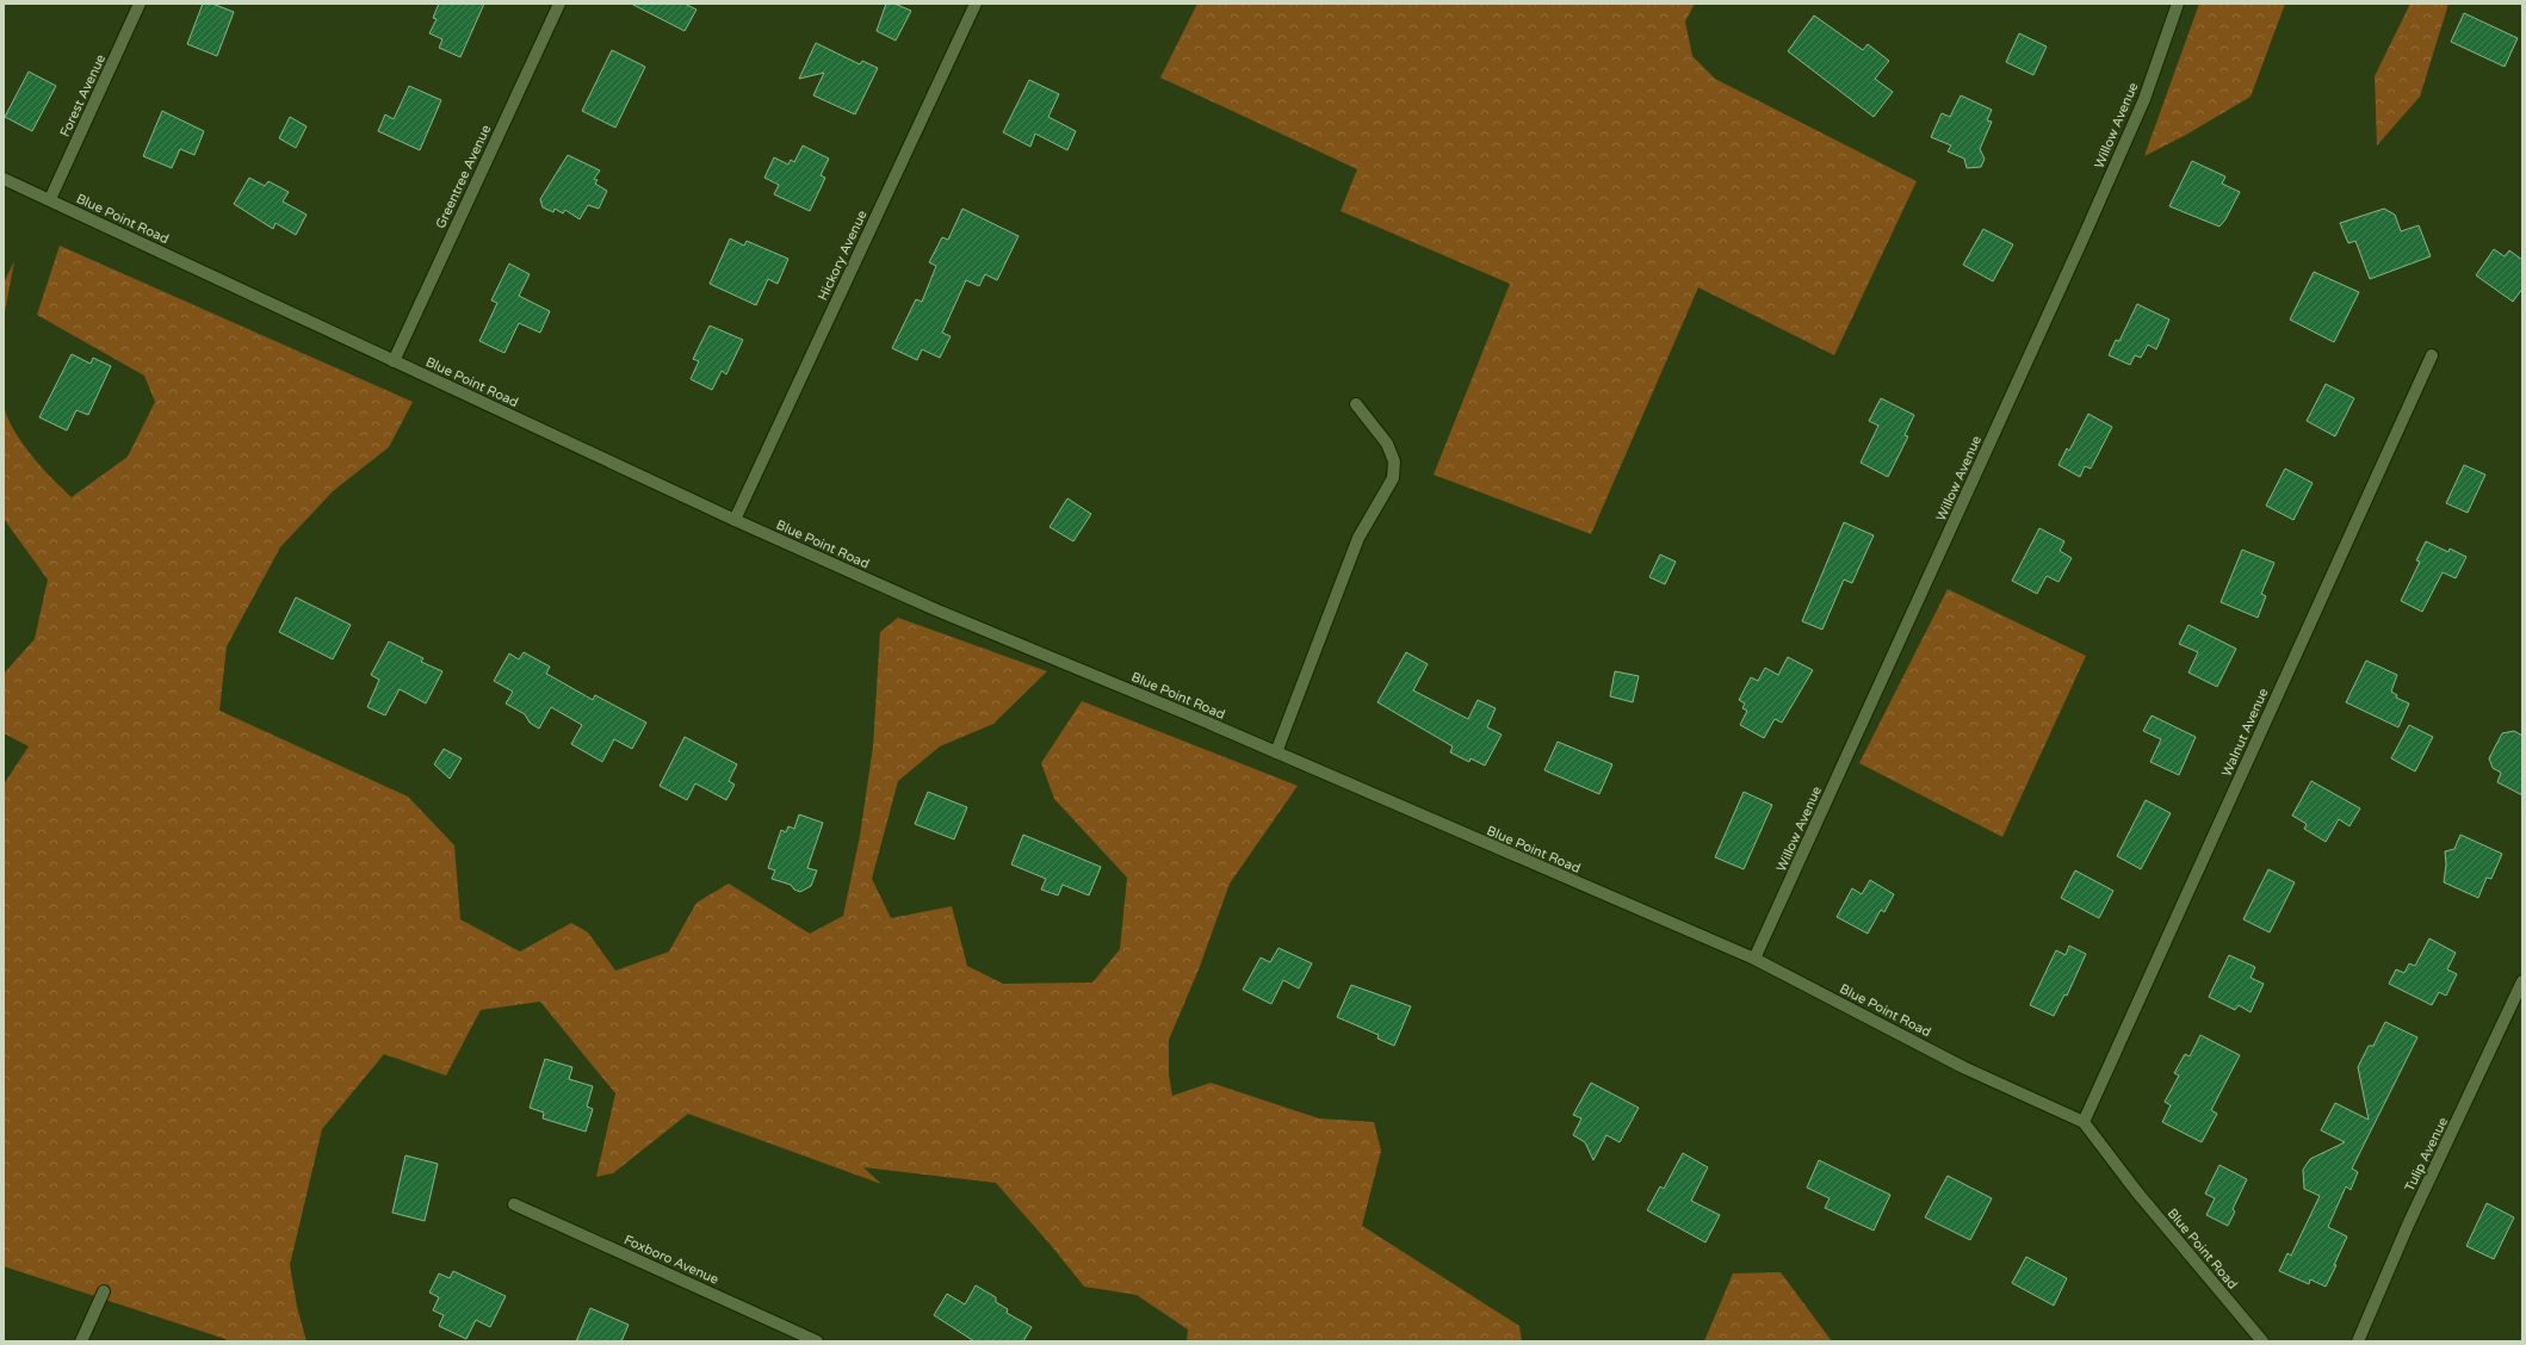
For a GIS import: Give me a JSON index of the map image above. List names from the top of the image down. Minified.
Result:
{"streets":{"street":["Forest Avenue","Willow Avenue","Greentree Avenue","Blue Point Road","Hickory Avenue","Walnut Avenue","Tulip Avenue","Foxboro Avenue"]},"crossings":[["Forest Avenue","Blue Point Road"],["Willow Avenue","Blue Point Road"],["Greentree Avenue","Blue Point Road"],["Blue Point Road","Hickory Avenue"],["Blue Point Road","Walnut Avenue"]]}
